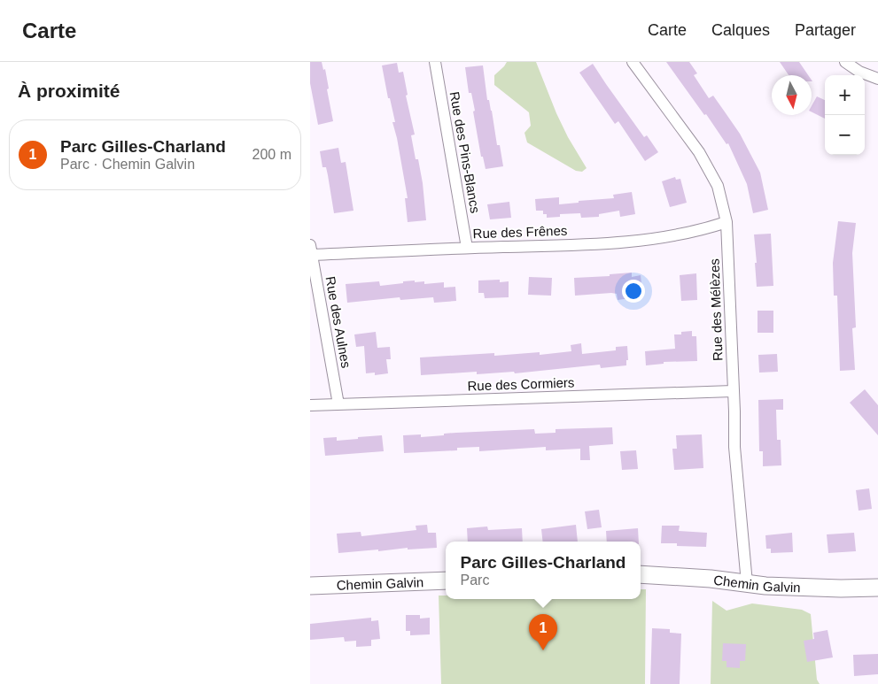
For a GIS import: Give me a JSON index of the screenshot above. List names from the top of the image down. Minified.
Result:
{"streets":{"street":["Rue des Pins-Blancs","Rue des Frênes","Rue des Mélèzes","Rue des Aulnes","Rue des Cormiers","Chemin Galvin"]},"crossings":[["Rue des Pins-Blancs","Rue des Frênes"],["Rue des Frênes","Rue des Mélèzes"],["Rue des Frênes","Rue des Aulnes"],["Rue des Mélèzes","Rue des Cormiers"],["Rue des Mélèzes","Chemin Galvin"],["Rue des Aulnes","Rue des Cormiers"]],"north":"bottom","page":{"header":"Carte","nav":["Carte","Calques","Partager"],"heading":"À proximité","map_buttons":["+","−"],"list":[{"mark":"1","name":"Parc Gilles-Charland","note":"Parc · Chemin Galvin","value":"200 m"}],"popup":["Parc Gilles-Charland","Parc"],"pins":"1"}}
